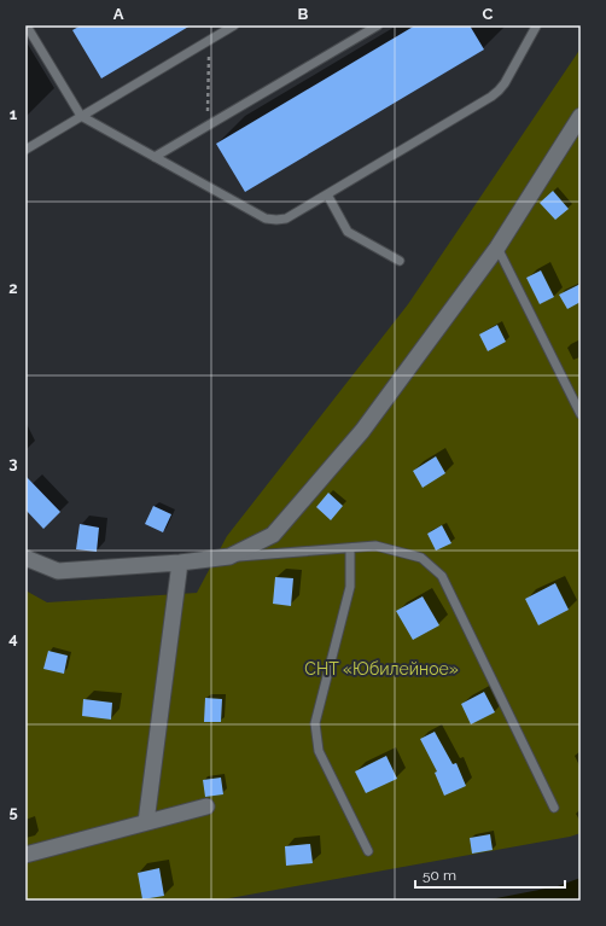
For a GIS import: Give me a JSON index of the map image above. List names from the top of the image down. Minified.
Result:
{"parks":["СНТ «Юбилейное»"],"scale_bar":"50 m","grid":{"columns":["A","B","C"],"rows":["1","2","3","4","5"]}}
